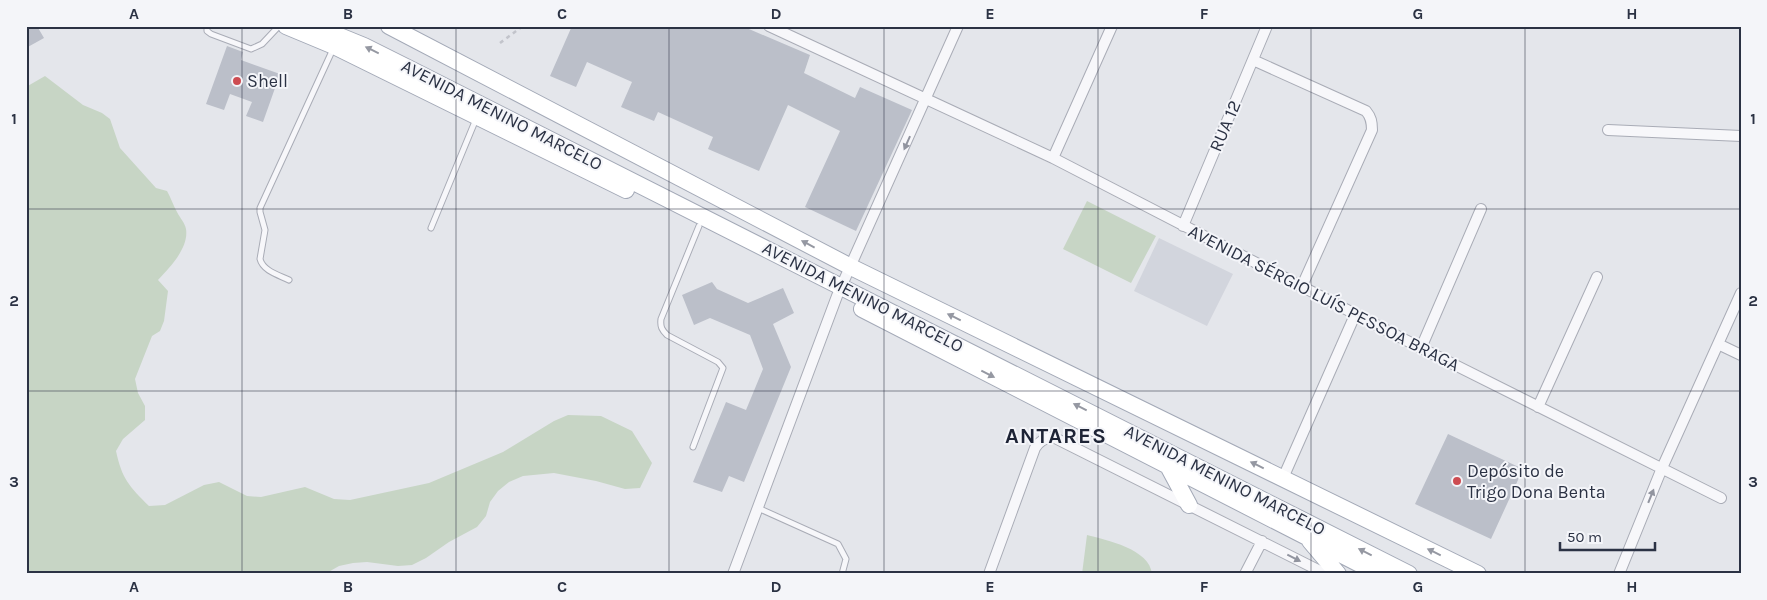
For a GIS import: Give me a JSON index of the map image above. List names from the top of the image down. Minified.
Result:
{"streets":{"main road":["AVENIDA MENINO MARCELO"],"street":["RUA 12","AVENIDA SÉRGIO LUÍS PESSOA BRAGA"]},"crossings":[["RUA 12","AVENIDA SÉRGIO LUÍS PESSOA BRAGA"]],"districts":["ANTARES"],"places":["Shell","Depósito de Trigo Dona Benta"],"scale_bar":"50 m","grid":{"columns":["A","B","C","D","E","F","G","H"],"rows":["1","2","3"]}}
